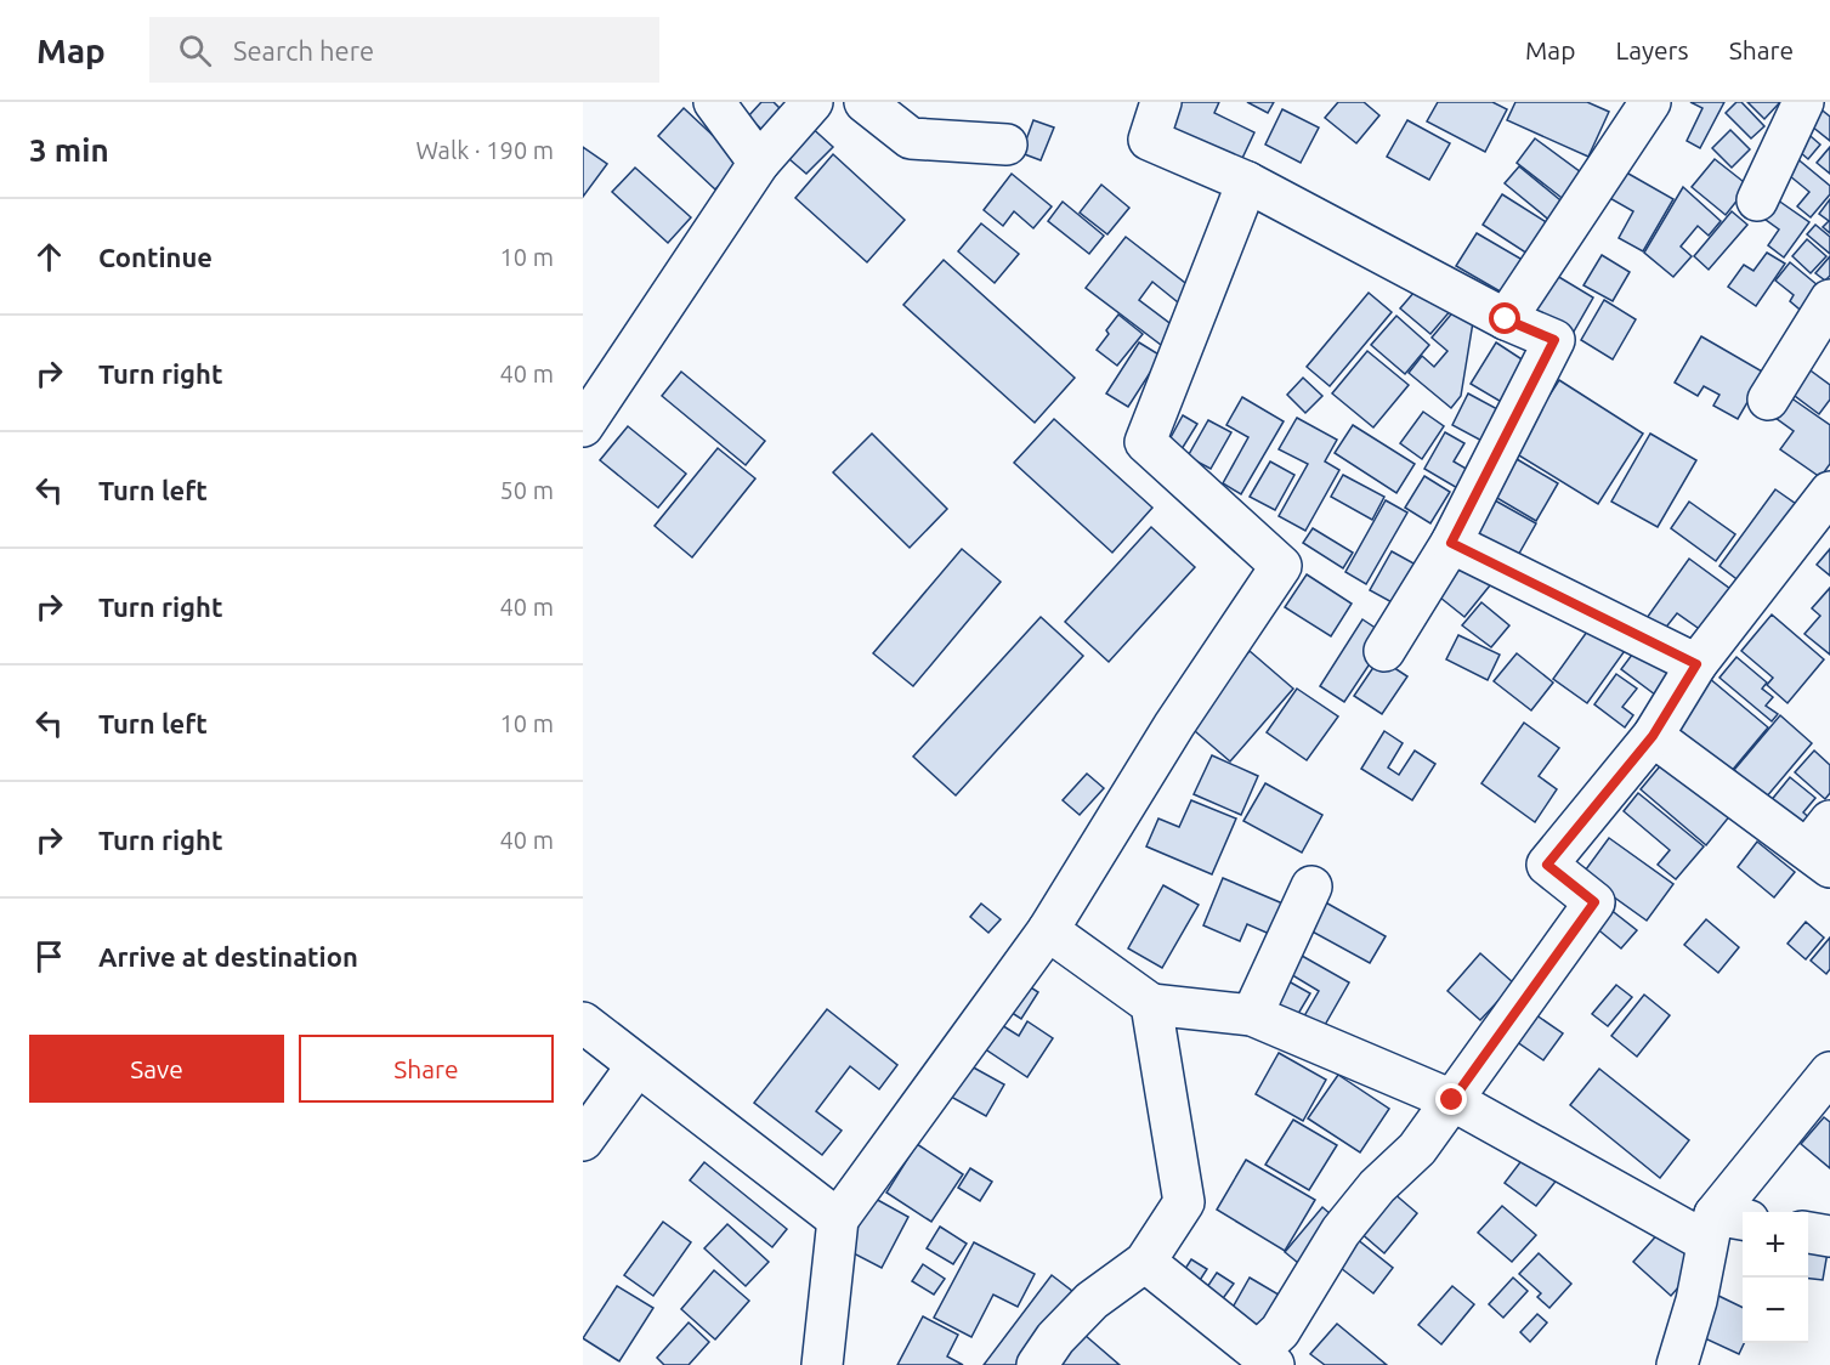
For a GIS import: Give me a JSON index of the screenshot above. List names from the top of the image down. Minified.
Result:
{"page":{"header":"Map","search":"Search here","nav":["Map","Layers","Share"],"heading":["3 min","Walk · 190 m"],"list":[["Continue","10 m"],["Turn right","40 m"],["Turn left","50 m"],["Turn right","40 m"],["Turn left","10 m"],["Turn right","40 m"],"Arrive at destination"],"buttons":["Save","Share"],"map_buttons":["+","−"]}}
